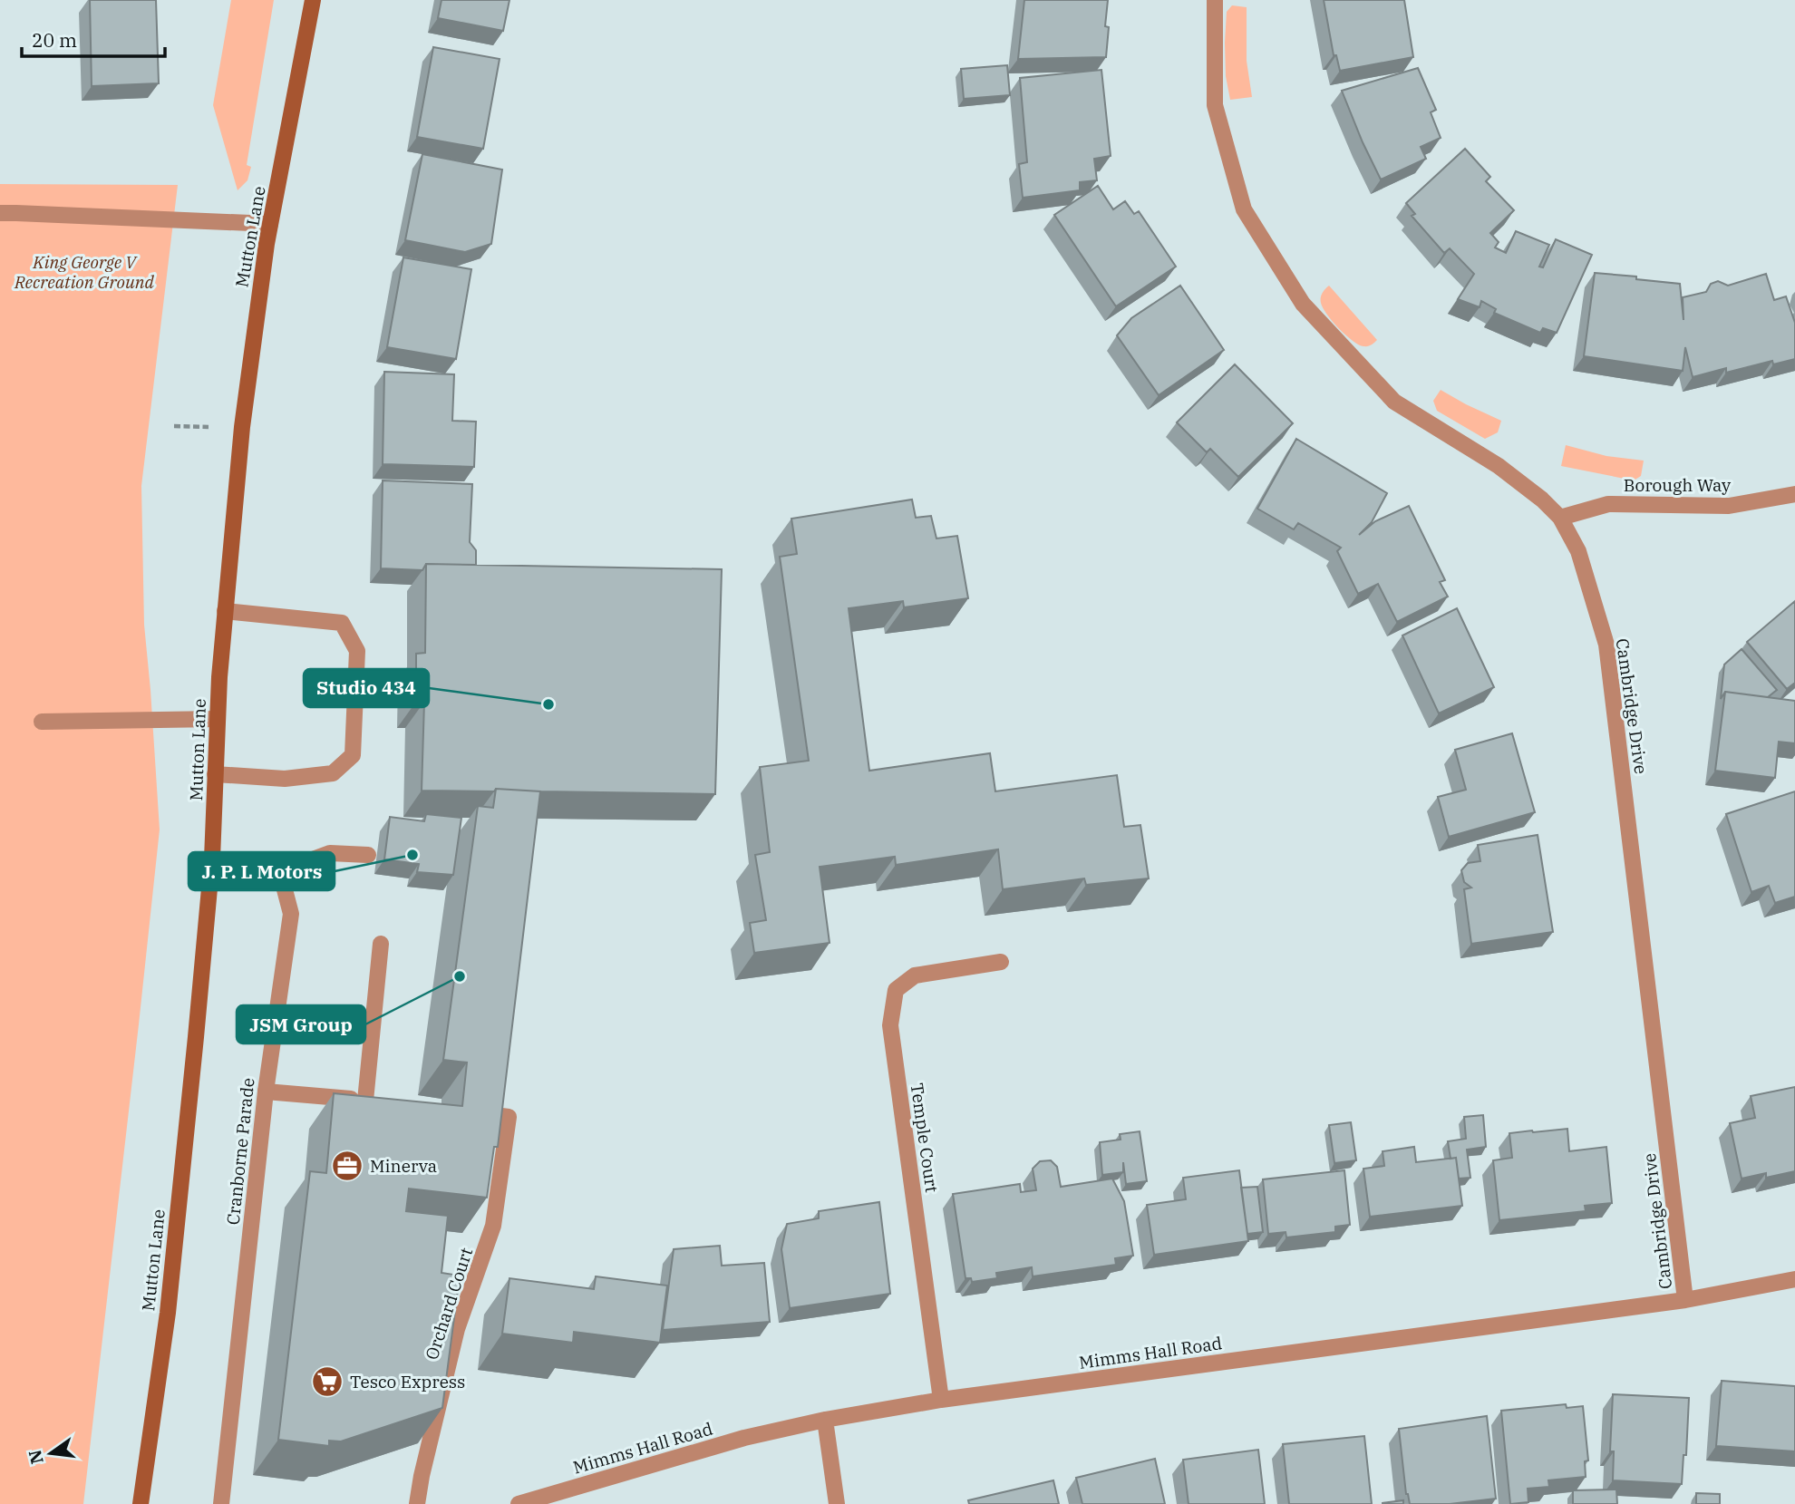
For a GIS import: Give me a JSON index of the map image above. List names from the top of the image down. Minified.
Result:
{"streets":{"main road":["Mutton Lane"],"street":["Borough Way","Cambridge Drive","Temple Court","Cranborne Parade","Orchard Court","Mimms Hall Road"]},"crossings":[["Borough Way","Cambridge Drive"],["Cambridge Drive","Mimms Hall Road"],["Temple Court","Mimms Hall Road"]],"parks":["King George V Recreation Ground"],"places":{"other":["Studio 434","J. P. L Motors","JSM Group"],"office":["Minerva"],"supermarket":["Tesco Express"]},"scale_bar":"20 m","north":"left"}
